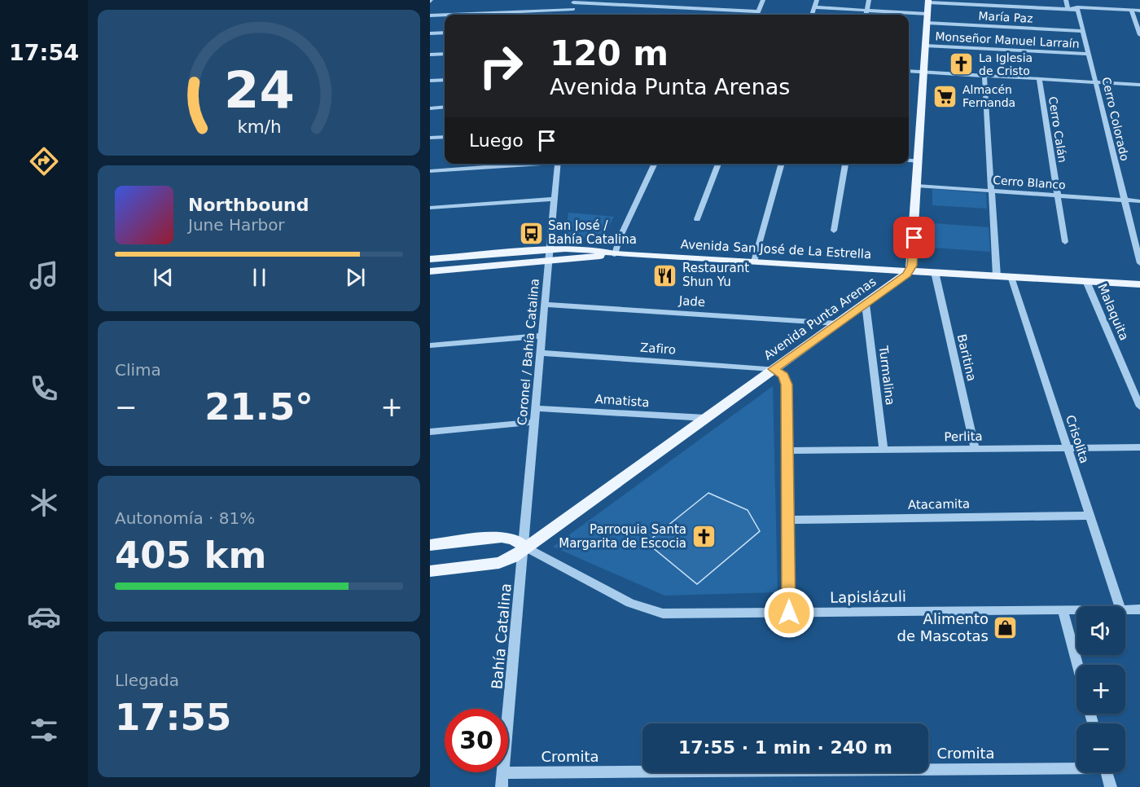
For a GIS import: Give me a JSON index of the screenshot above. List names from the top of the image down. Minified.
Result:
{"streets":{"main road":["Avenida San José de La Estrella","Avenida Punta Arenas"],"street":["María Paz","Monseñor Manuel Larraín","Cerro Colorado","Cerro Calán","Cerro Blanco","Jade","Malaquita","Zafiro","Coronel / Bahía Catalina","Baritina","Turmalina","Amatista","Perlita","Crisolita","Atacamita","Lapislázuli","Bahía Catalina","Cromita"]},"crossings":[["María Paz","Cerro Colorado"],["Monseñor Manuel Larraín","Cerro Colorado"],["Cerro Colorado","Cerro Blanco"],["Cerro Calán","Cerro Blanco"],["Avenida San José de La Estrella","Malaquita"],["Avenida San José de La Estrella","Avenida Punta Arenas"],["Avenida San José de La Estrella","Coronel / Bahía Catalina"],["Avenida San José de La Estrella","Baritina"],["Avenida San José de La Estrella","Crisolita"],["Jade","Avenida Punta Arenas"],["Jade","Coronel / Bahía Catalina"],["Avenida Punta Arenas","Zafiro"],["Avenida Punta Arenas","Coronel / Bahía Catalina"],["Avenida Punta Arenas","Turmalina"],["Avenida Punta Arenas","Amatista"],["Avenida Punta Arenas","Lapislázuli"],["Avenida Punta Arenas","Bahía Catalina"],["Zafiro","Coronel / Bahía Catalina"],["Coronel / Bahía Catalina","Amatista"],["Coronel / Bahía Catalina","Lapislázuli"],["Coronel / Bahía Catalina","Bahía Catalina"],["Baritina","Perlita"],["Turmalina","Perlita"],["Perlita","Crisolita"],["Crisolita","Atacamita"],["Lapislázuli","Bahía Catalina"],["Bahía Catalina","Cromita"]],"places":{"church":["La Iglesia de Cristo","Parroquia Santa Margarita de Escocia"],"supermarket":["Almacén Fernanda"],"bus stop":["San José / Bahía Catalina"],"restaurant":["Restaurant Shun Yu"],"shop":["Alimento de Mascotas"]},"page":{"tabs":"17:54","turn":["120 m","Avenida Punta Arenas"],"then":"Luego","song":["Northbound","June Harbor"],"tile":["Clima",["Autonomía · 81%","405 km"],["Llegada","17:55"]],"heat":["−","21.5°","+"],"map_buttons":["+","−"],"limit":"30","trip":"17:55 · 1 min · 240 m","gauge":["24","km/h"]}}
